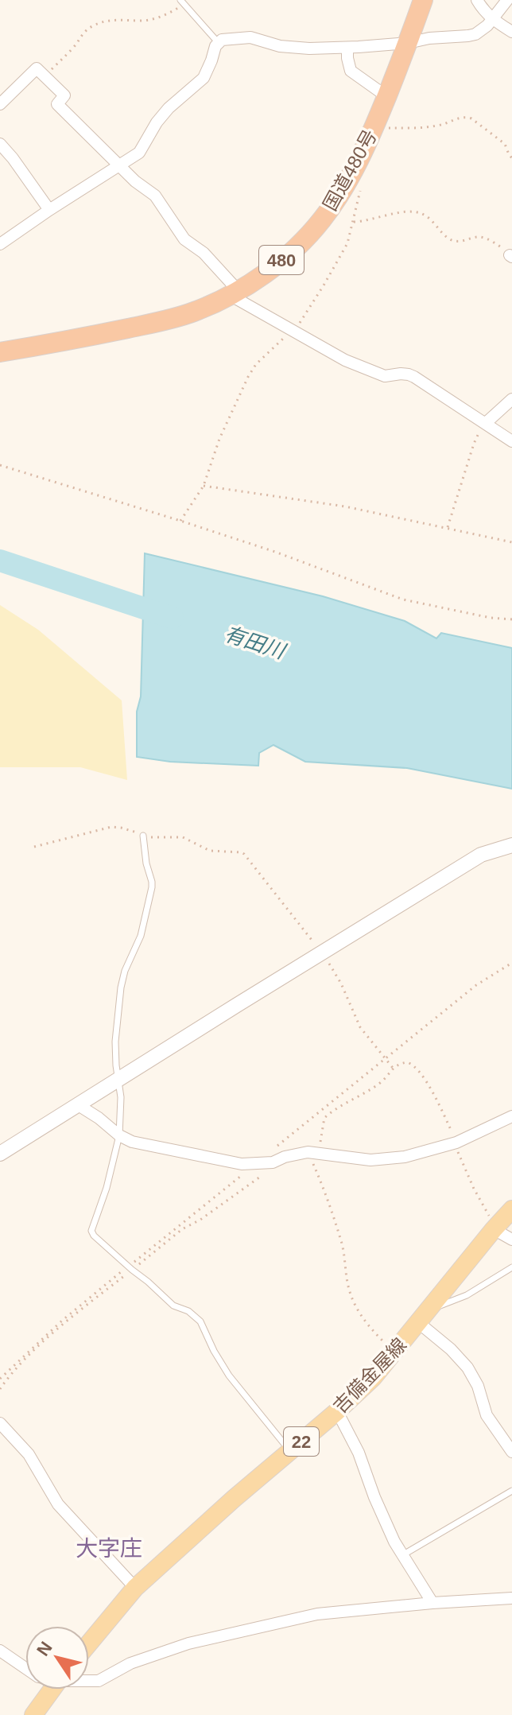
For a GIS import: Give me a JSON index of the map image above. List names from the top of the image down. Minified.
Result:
{"streets":{"highway":["国道480号","480"],"main road":["吉備金屋線","22"]},"districts":["大字庄"],"water":["有田川"],"north":"top left"}
